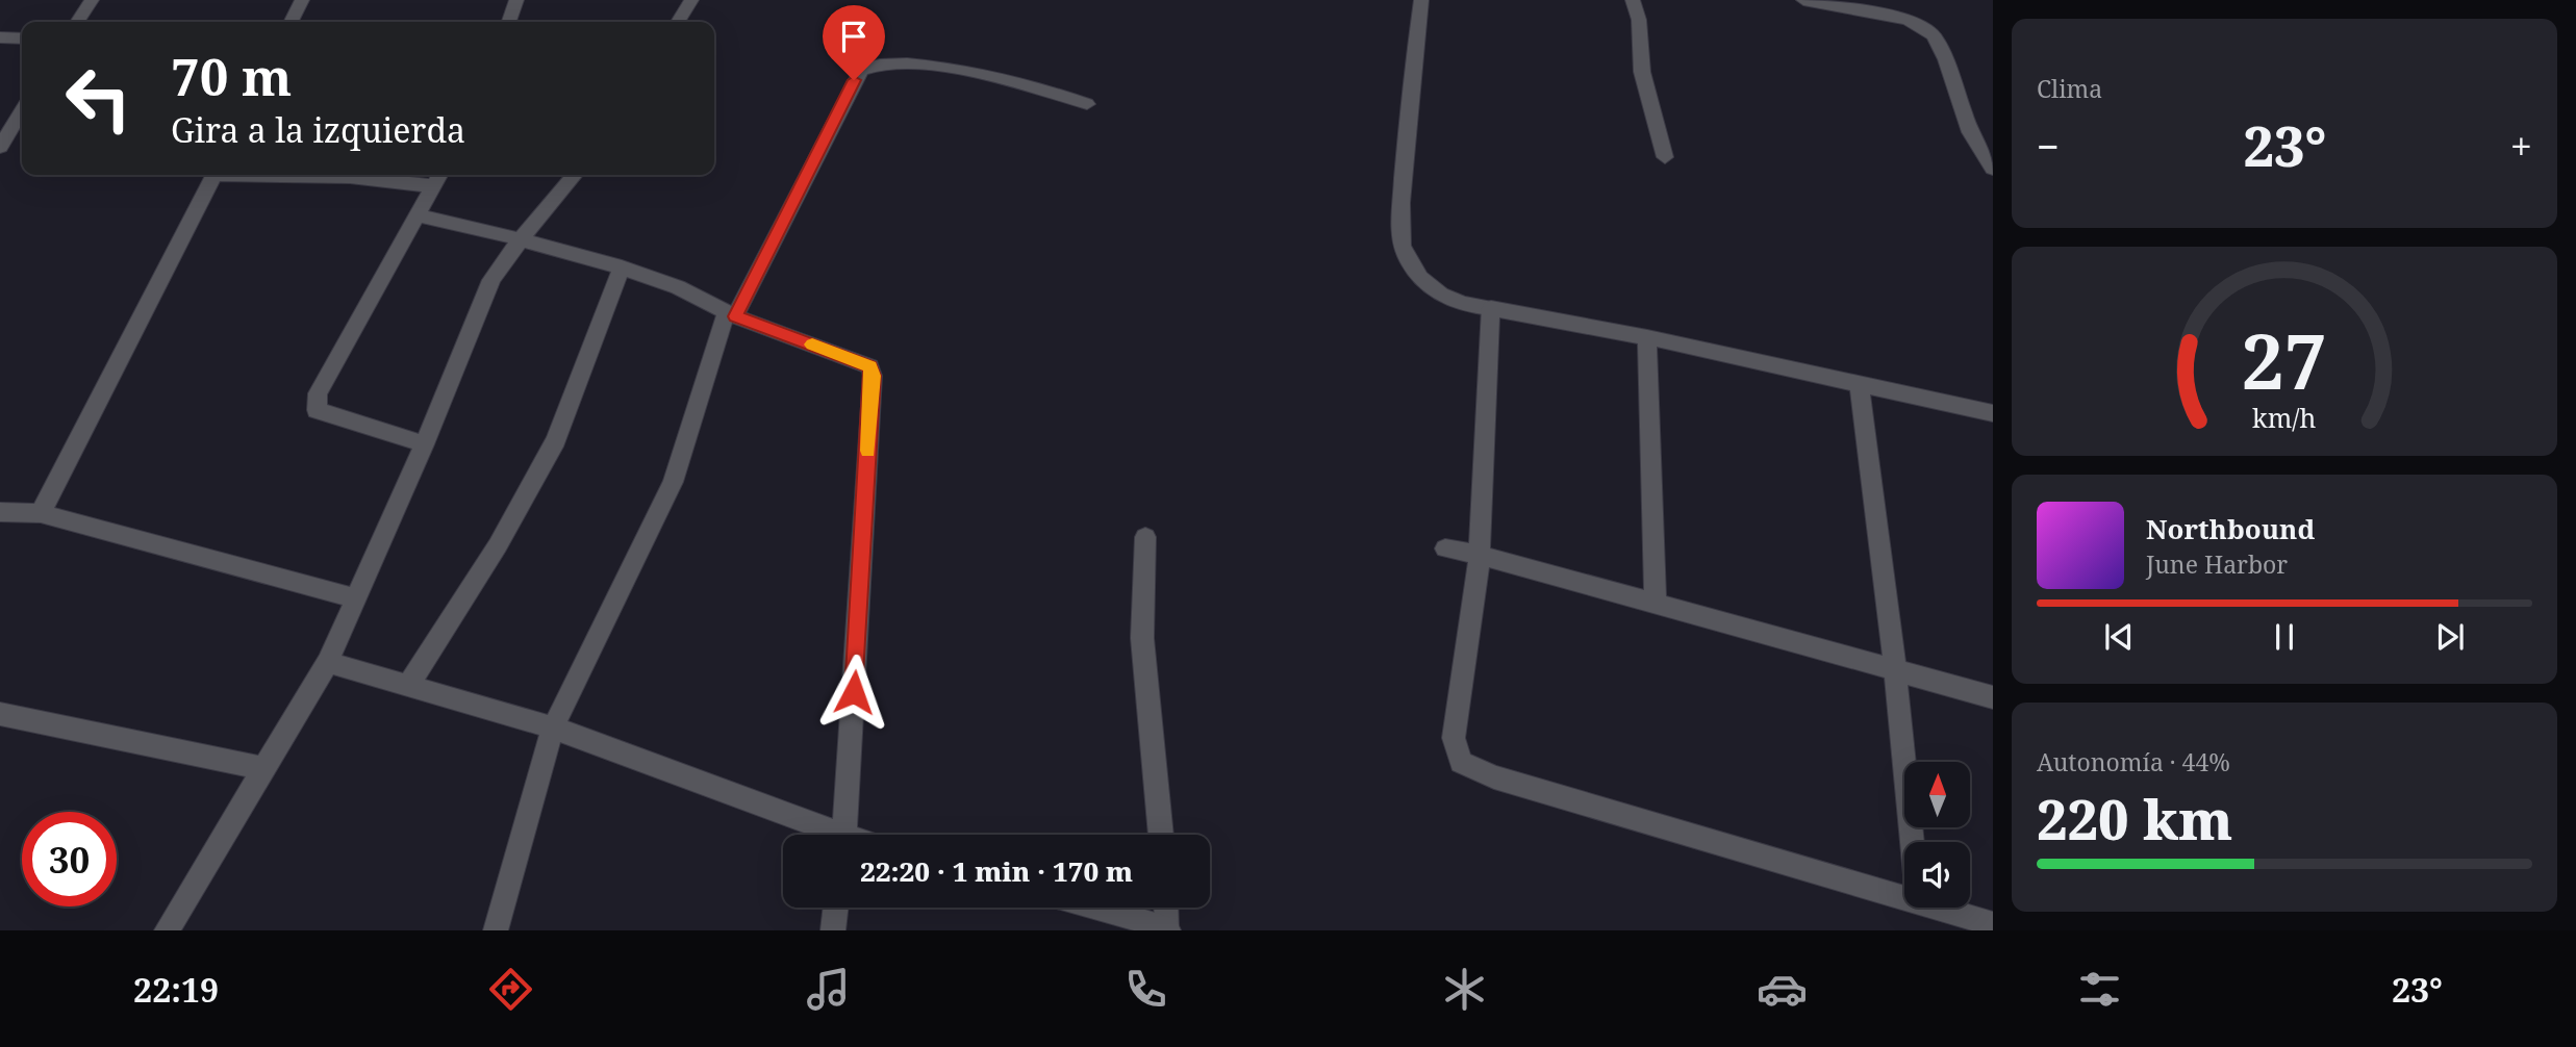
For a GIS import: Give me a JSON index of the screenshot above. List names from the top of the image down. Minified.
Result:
{"north":"top","page":{"tile":["Clima",["Autonomía · 44%","220 km"]],"turn":["70 m","Gira a la izquierda"],"heat":["−","23°","+"],"song":["Northbound","June Harbor"],"limit":"30","trip":"22:20 · 1 min · 170 m","tabs":["22:19","23°"],"gauge":["27","km/h"]}}
